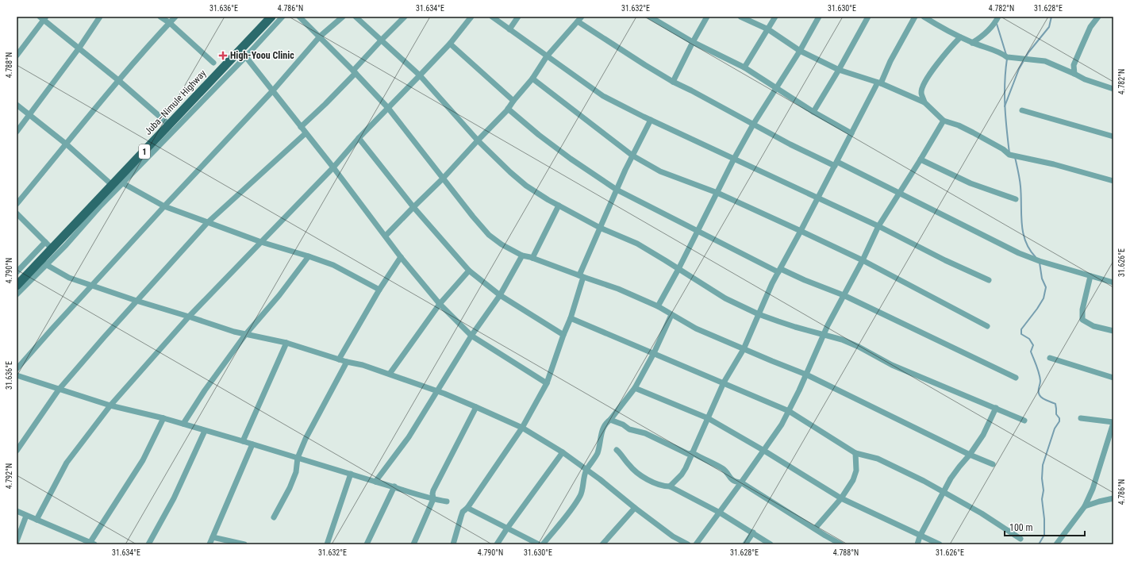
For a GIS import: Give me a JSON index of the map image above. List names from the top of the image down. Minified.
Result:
{"streets":{"main road":["Juba–Nimule Highway","1"]},"places":{"health":["High-Yoou Clinic"]},"scale_bar":"100 m","coordinates":["31.636°E","4.786°N","31.634°E","31.632°E","31.630°E","4.782°N","31.628°E","4.788°N","31.626°E","4.790°N","4.792°N"]}
